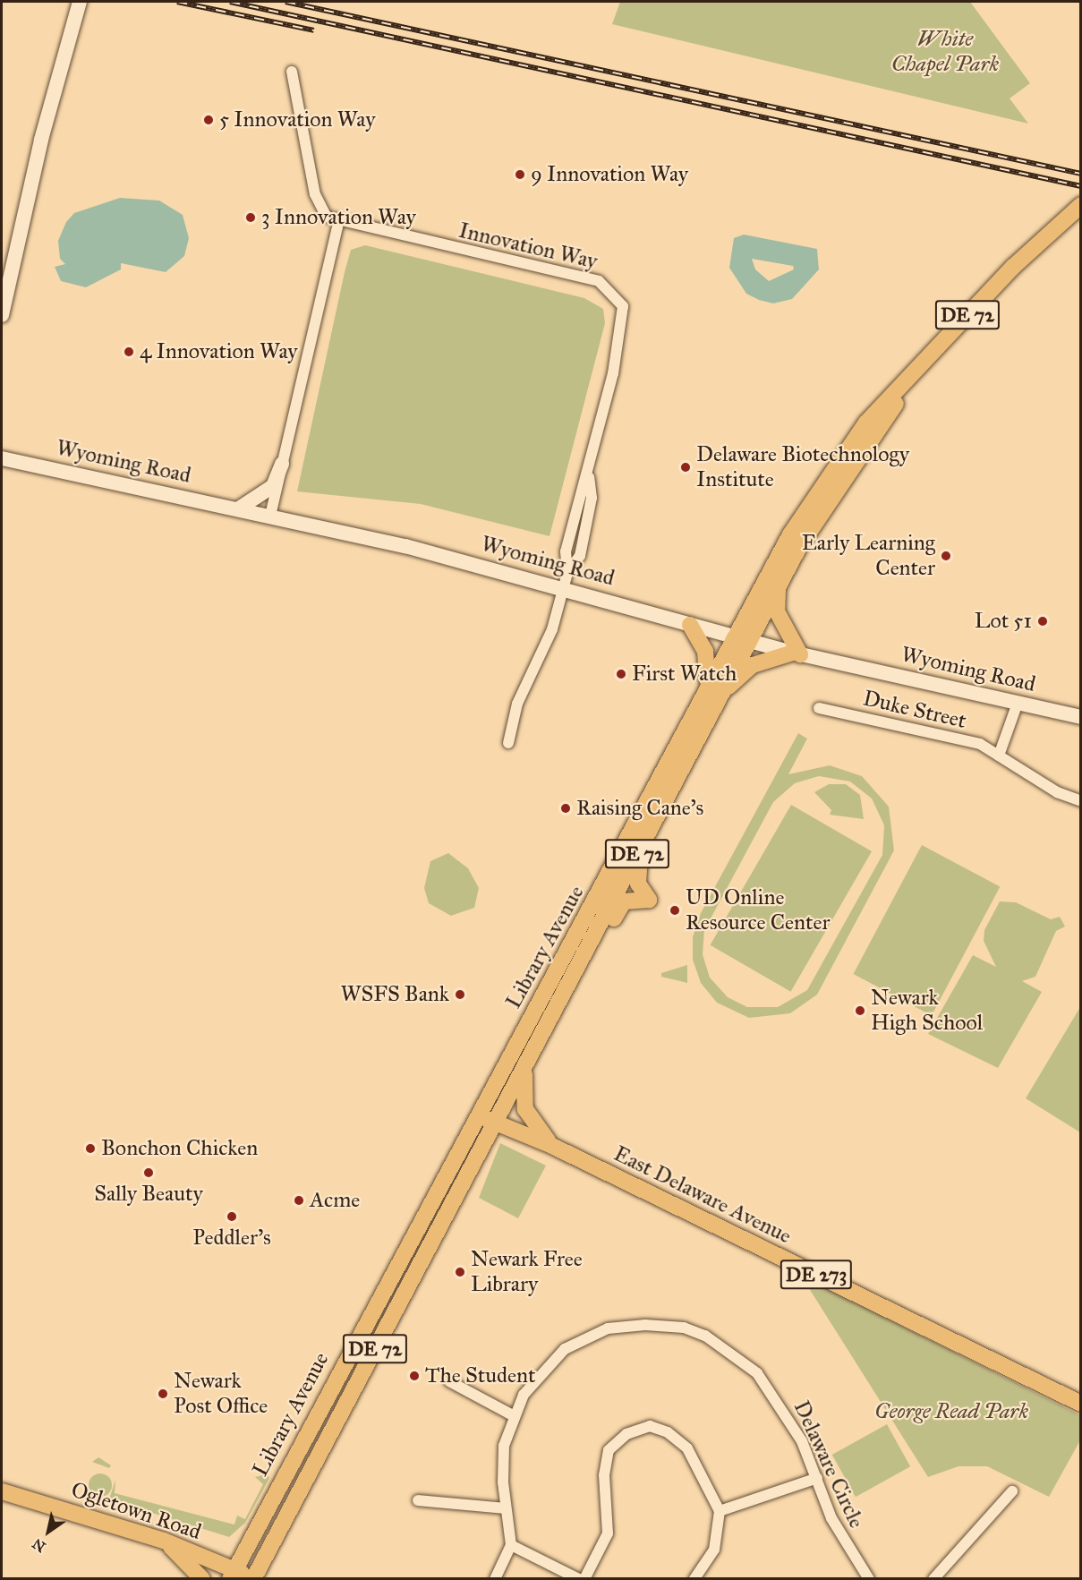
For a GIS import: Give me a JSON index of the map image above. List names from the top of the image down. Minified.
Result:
{"streets":{"main road":["DE 72","Library Avenue","East Delaware Avenue","DE 273","Ogletown Road"],"street":["Innovation Way","Wyoming Road","Duke Street","Delaware Circle"]},"crossings":[["Innovation Way","Wyoming Road"],["Wyoming Road","Library Avenue"],["Library Avenue","East Delaware Avenue"],["Library Avenue","Ogletown Road"]],"parks":["White Chapel Park","George Read Park"],"places":["5 Innovation Way","9 Innovation Way","3 Innovation Way","4 Innovation Way","Delaware Biotechnology Institute","Early Learning Center","Lot 51","First Watch","Raising Cane's","UD Online Resource Center","WSFS Bank","Newark High School","Bonchon Chicken","Sally Beauty","Acme","Peddler's","Newark Free Library","The Student","Newark Post Office"],"north":"bottom left"}
